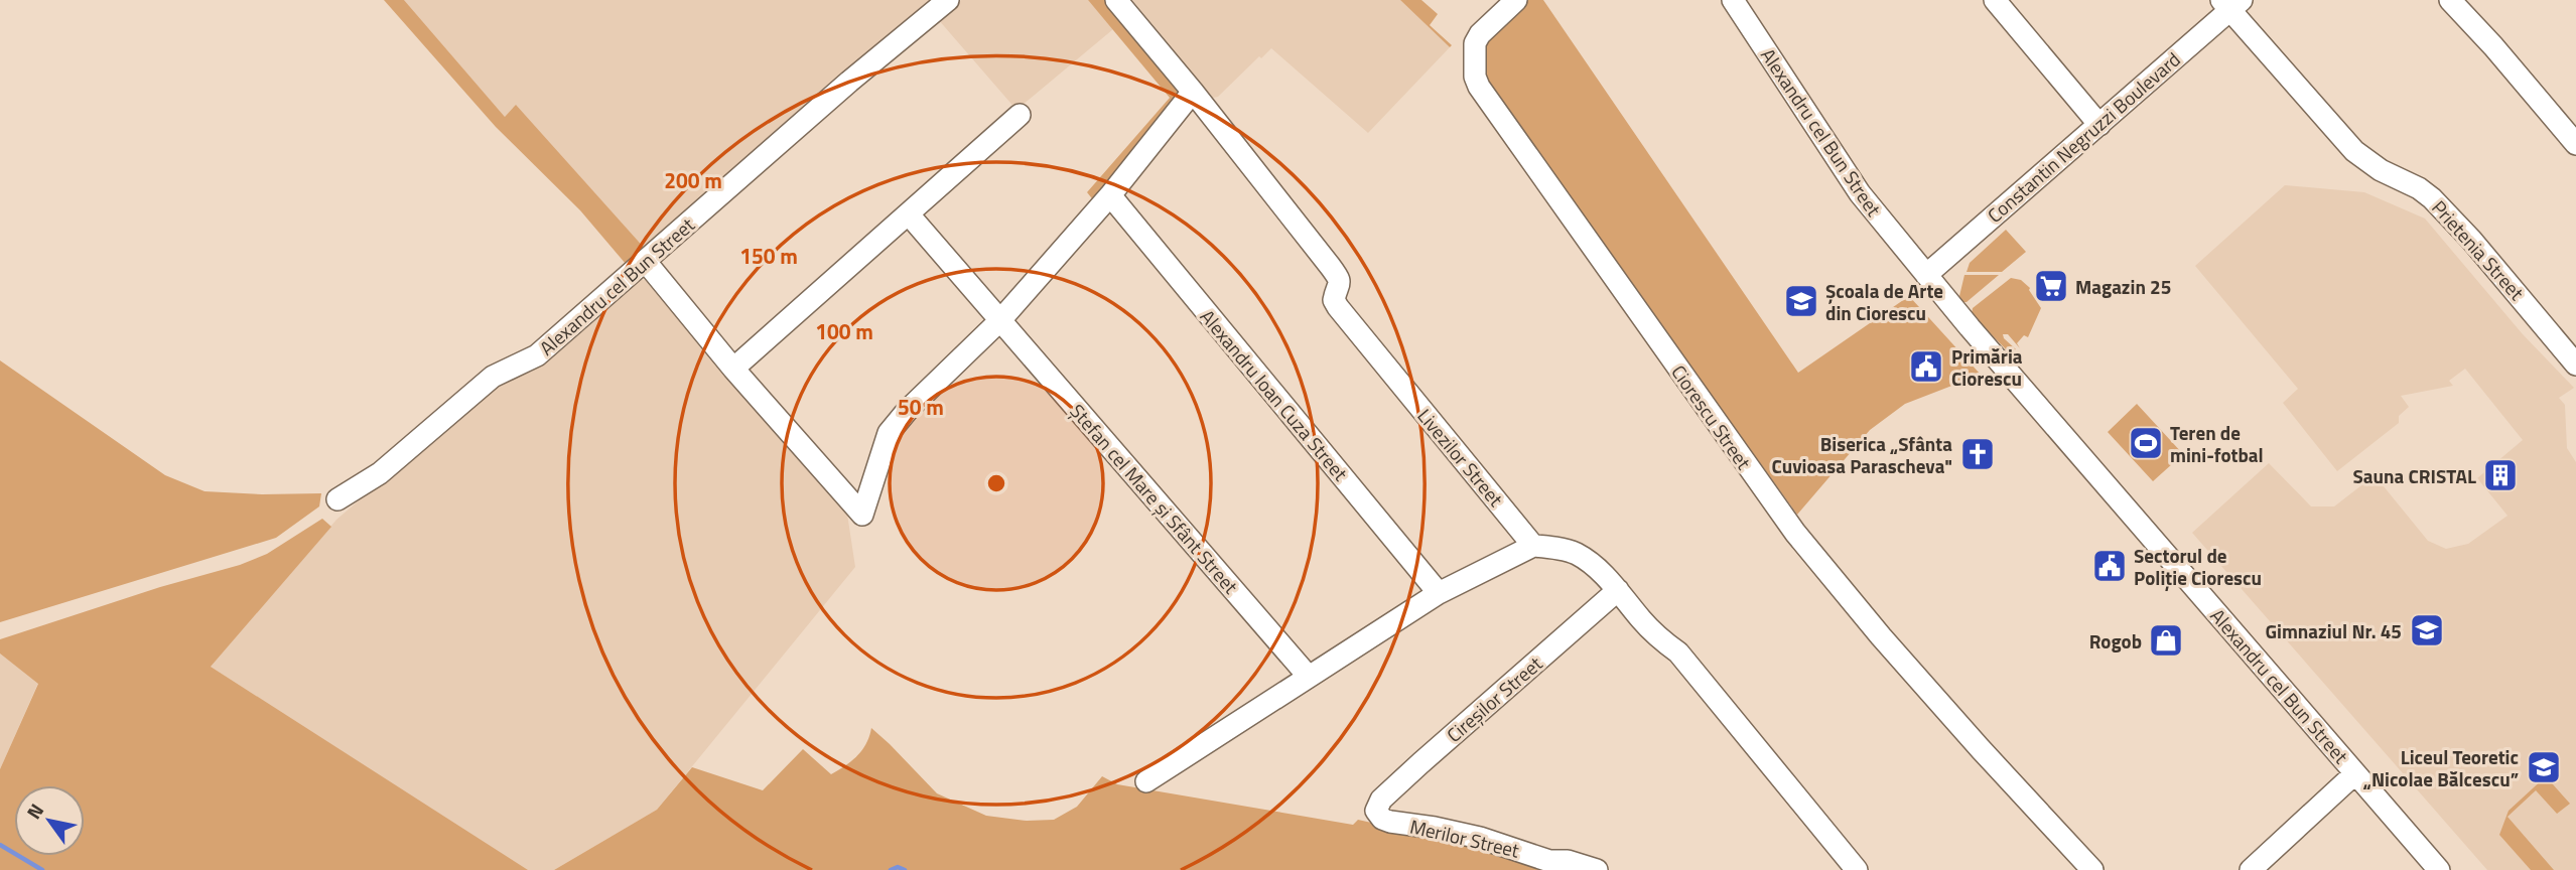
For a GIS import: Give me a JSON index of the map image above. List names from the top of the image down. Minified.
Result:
{"streets":{"street":["Alexandru cel Bun Street","Constantin Negruzzi Boulevard","Prietenia Street","Alexandru Ioan Cuza Street","Ciorescu Street","Livezilor Street","Ștefan cel Mare și Sfânt Street","Cireșilor Street","Merilor Street"]},"crossings":[["Alexandru cel Bun Street","Constantin Negruzzi Boulevard"],["Constantin Negruzzi Boulevard","Prietenia Street"],["Cireșilor Street","Merilor Street"]],"places":{"supermarket":["Magazin 25"],"school or university":["Școala de Arte din Ciorescu","Gimnaziul Nr. 45","Liceul Teoretic „Nicolae Bălcescu”"],"public building":["Primăria Ciorescu","Sectorul de Poliție Ciorescu"],"sports":["Teren de mini-fotbal"],"church":["Biserica „Sfânta Cuvioasa Parascheva\""],"building":["Sauna CRISTAL"],"shop":["Rogob"]},"north":"top left","rings":["200 m","150 m","100 m","50 m"]}
